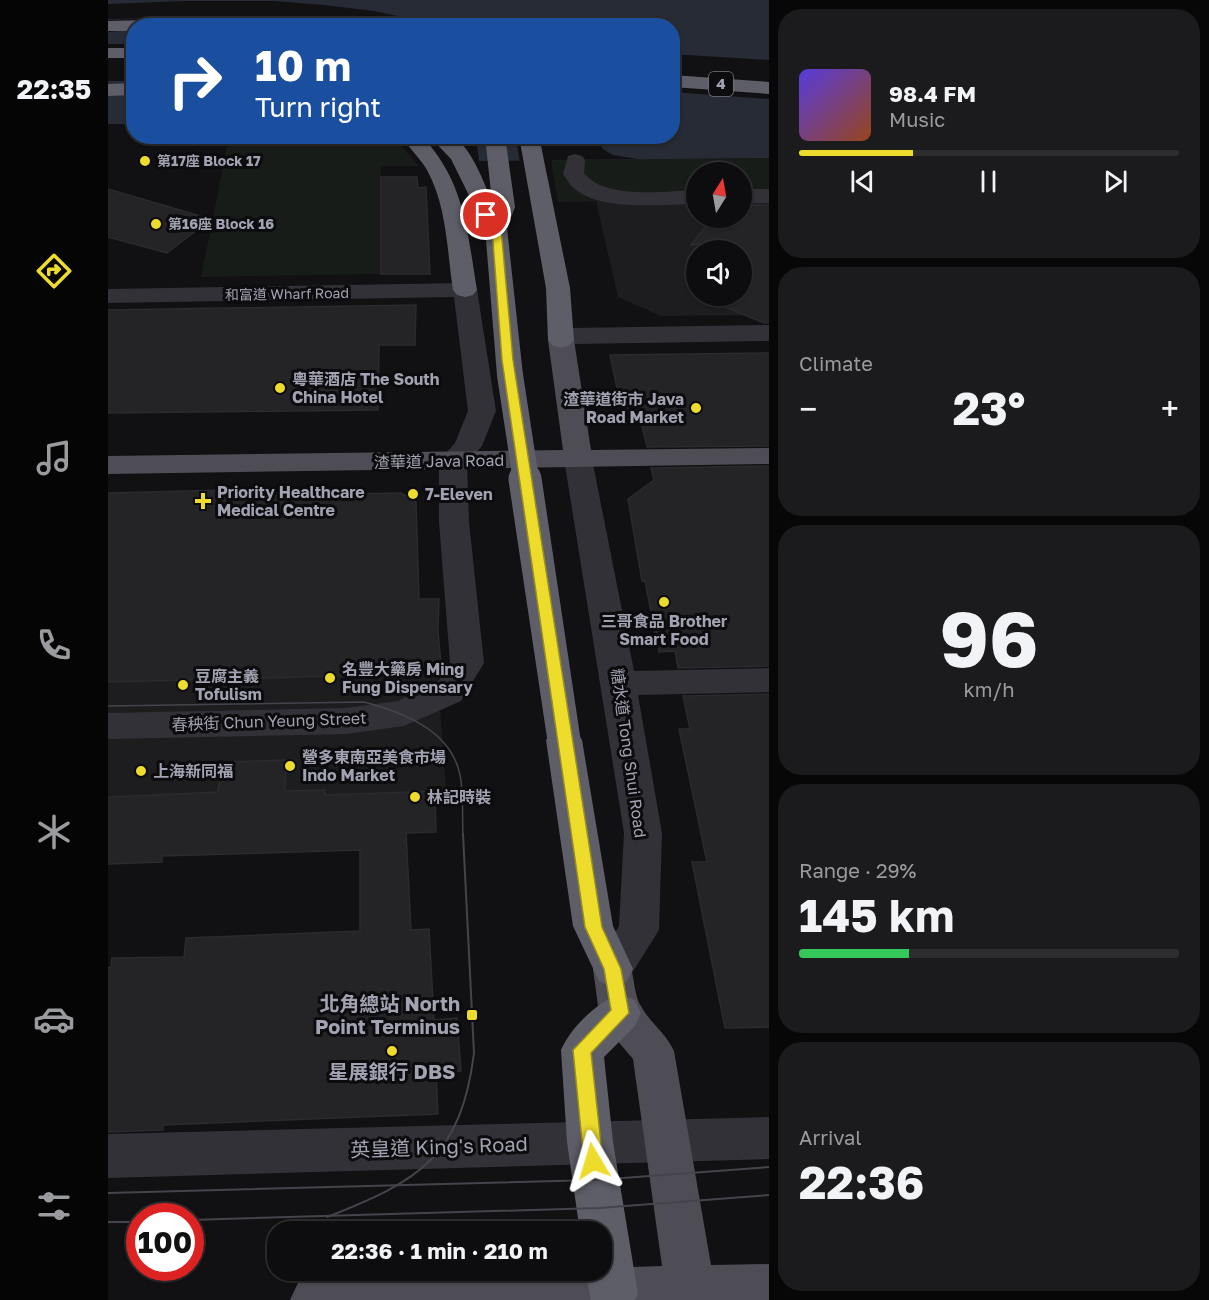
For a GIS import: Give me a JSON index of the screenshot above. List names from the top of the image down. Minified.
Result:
{"streets":{"highway":["4"],"main road":["渣華道 Java Road","糖水道 Tong Shui Road"],"street":["和富道 Wharf Road","春秧街 Chun Yeung Street","英皇道 King's Road"]},"crossings":[["渣華道 Java Road","春秧街 Chun Yeung Street"],["渣華道 Java Road","糖水道 Tong Shui Road"]],"places":{"other":["第17座 Block 17","第16座 Block 16","粵華酒店 The South China Hotel","渣華道街市 Java Road Market","7-Eleven","三哥食品 Brother Smart Food","名豐大藥房 Ming Fung Dispensary","豆腐主義 Tofulism","營多東南亞美食市場 Indo Market","上海新同福","林記時裝","星展銀行 DBS"],"health":["Priority Healthcare Medical Centre"],"transit":["北角總站 North Point Terminus"]},"north":"top","page":{"tabs":"22:35","turn":["10 m","Turn right"],"song":["98.4 FM","Music"],"tile":["Climate",["96","km/h"],["Range · 29%","145 km"],["Arrival","22:36"]],"heat":["−","23°","+"],"limit":"100","trip":"22:36 · 1 min · 210 m"}}
